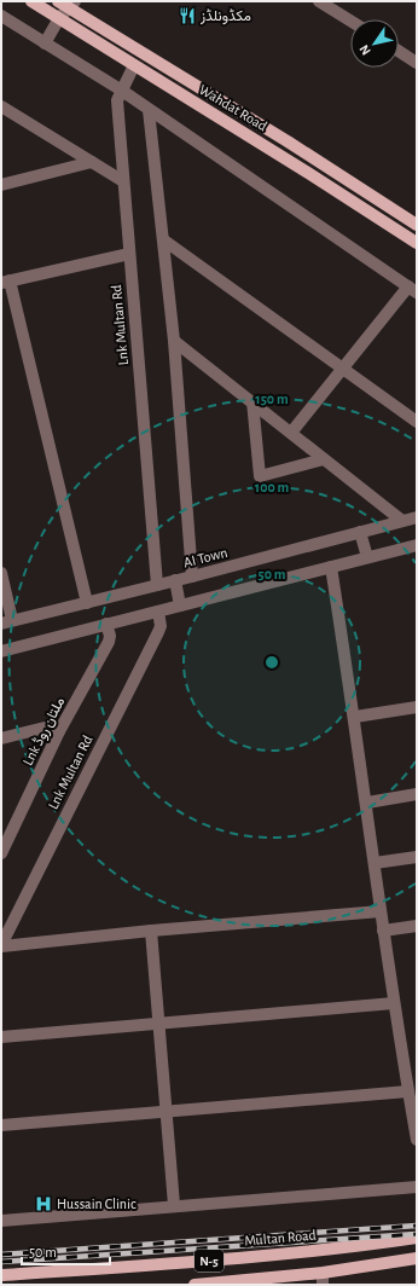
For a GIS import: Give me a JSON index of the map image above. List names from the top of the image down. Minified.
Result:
{"streets":{"main road":["Wahdat Road","Multan Road","N-5"],"street":["Lnk Multan Rd","AI Town","Lnk ملتان روڈ"]},"crossings":[["Wahdat Road","Lnk Multan Rd"],["Lnk Multan Rd","AI Town"]],"places":{"restaurant":["مکڈونلڈز"],"hospital":["Hussain Clinic"]},"scale_bar":"50 m","north":"bottom left","rings":["150 m","100 m","50 m"]}
